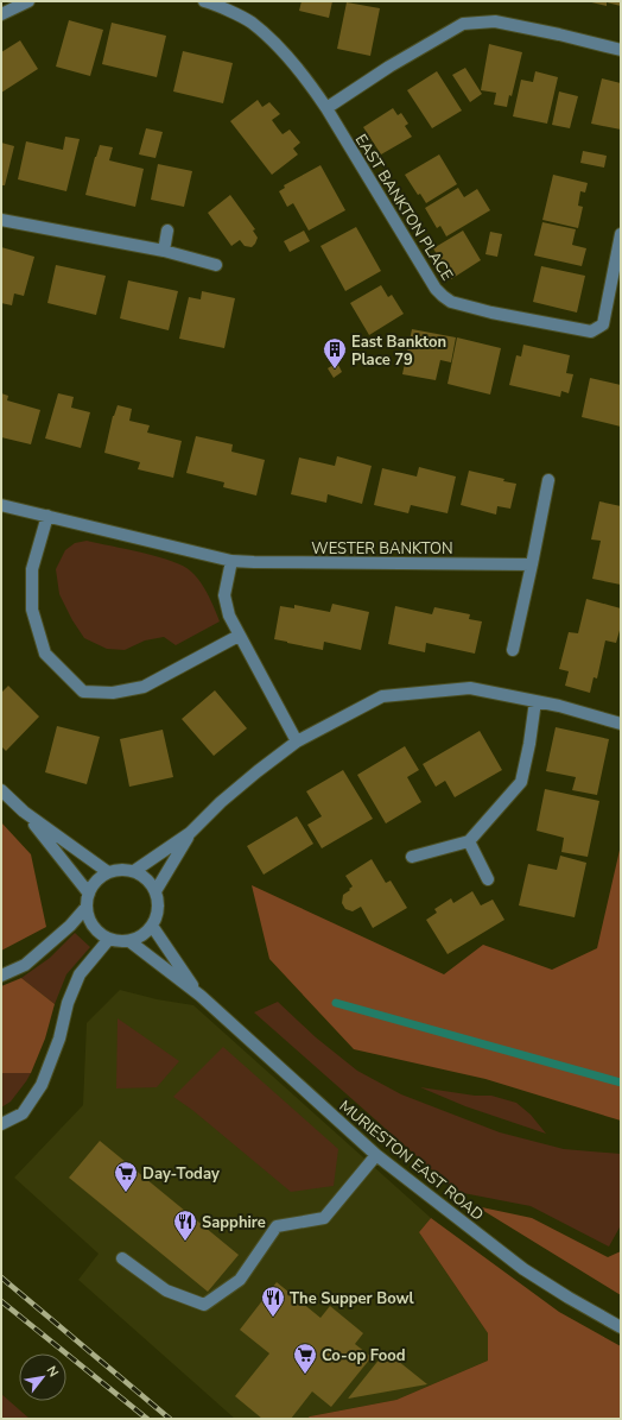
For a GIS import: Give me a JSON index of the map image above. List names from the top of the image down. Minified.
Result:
{"streets":{"street":["EAST BANKTON PLACE","WESTER BANKTON","MURIESTON EAST ROAD"]},"places":{"building":["East Bankton Place 79"],"supermarket":["Day-Today","Co-op Food"],"restaurant":["Sapphire","The Supper Bowl"]},"north":"top right"}
